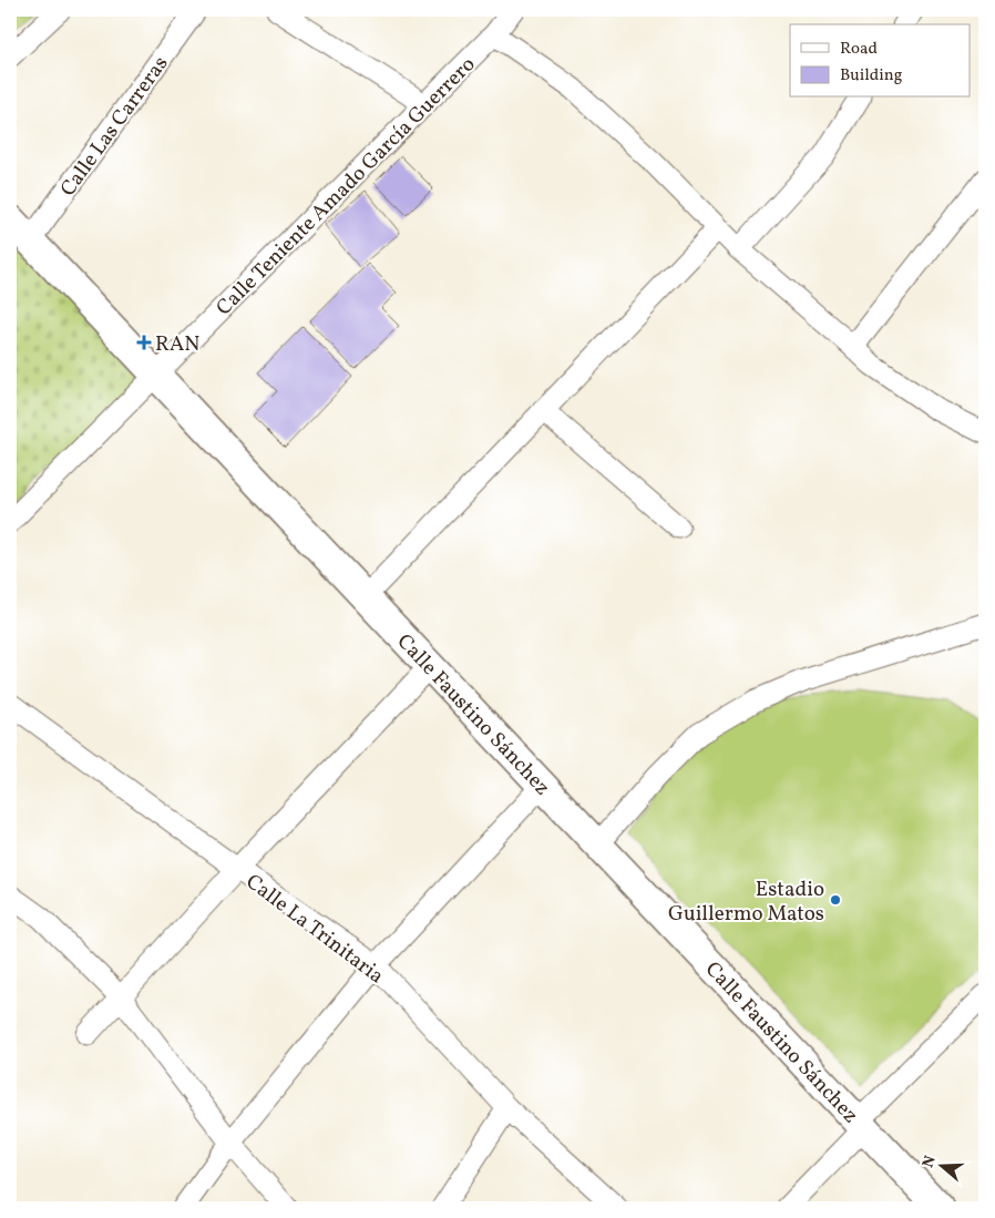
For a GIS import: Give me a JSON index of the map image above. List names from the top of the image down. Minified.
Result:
{"streets":{"street":["Calle Las Carreras","Calle Teniente Amado García Guerrero","Calle Faustino Sánchez","Calle La Trinitaria"]},"crossings":[["Calle Las Carreras","Calle Faustino Sánchez"],["Calle Teniente Amado García Guerrero","Calle Faustino Sánchez"]],"places":{"health":["RAN"],"other":["Estadio Guillermo Matos"]},"legend":["Road","Building"],"north":"left"}
